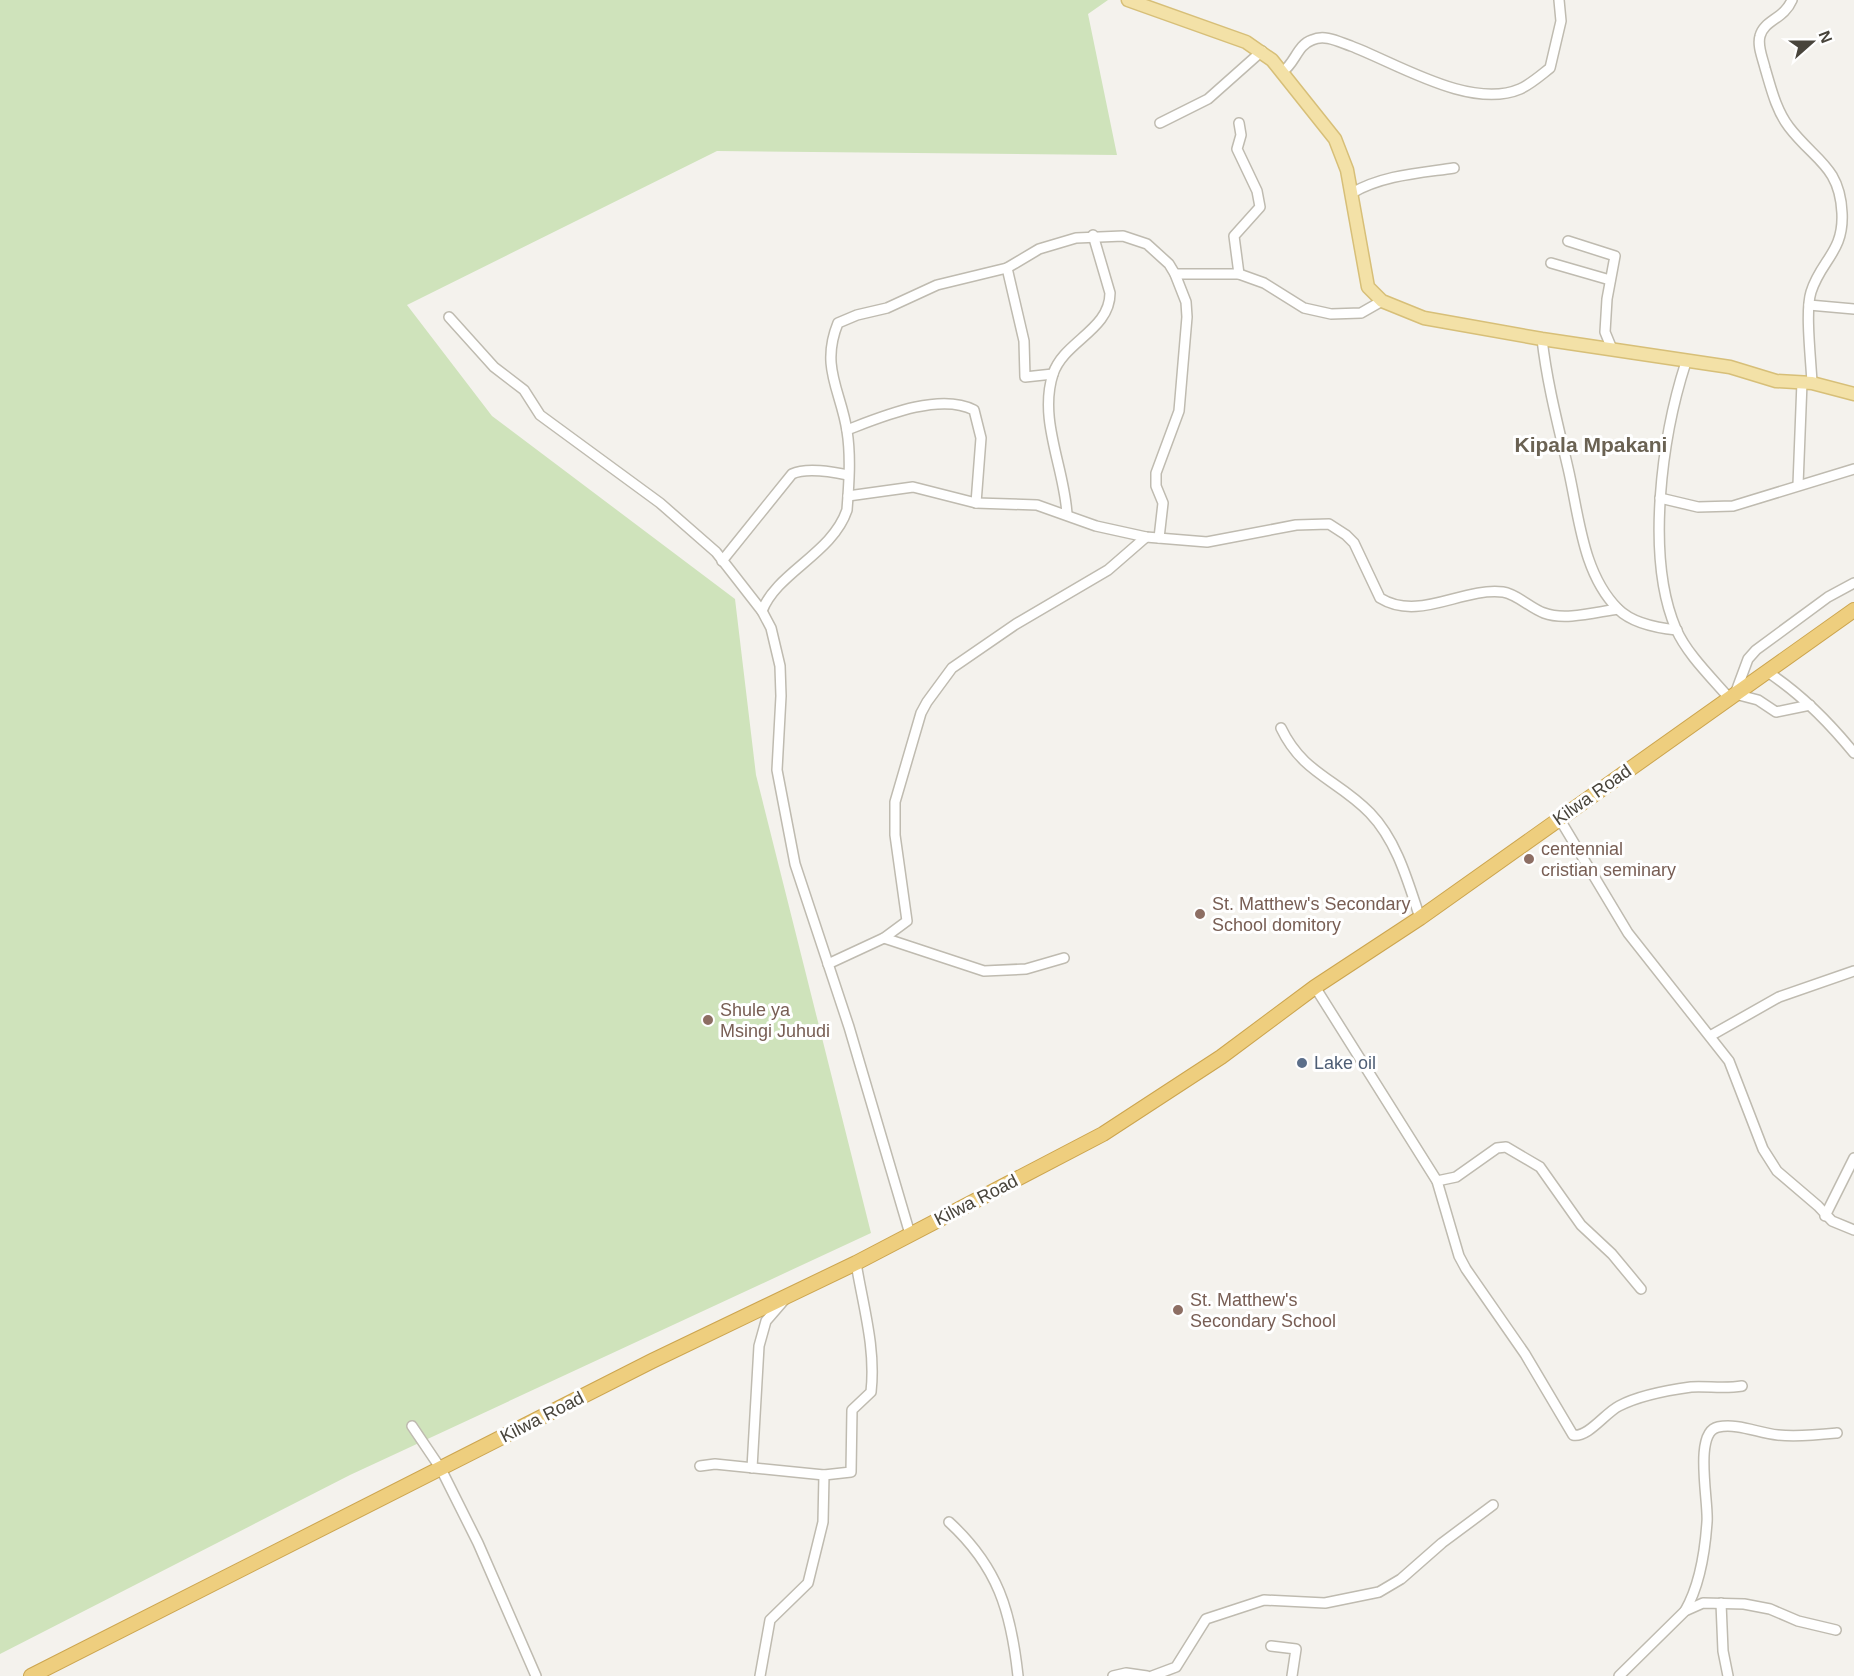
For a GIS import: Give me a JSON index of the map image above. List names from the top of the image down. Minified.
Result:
{"streets":{"highway":["Kilwa Road"]},"districts":["Kipala Mpakani"],"places":["centennial cristian seminary","St. Matthew's Secondary School domitory","Shule ya Msingi Juhudi","Lake oil","St. Matthew's Secondary School"],"north":"right"}
